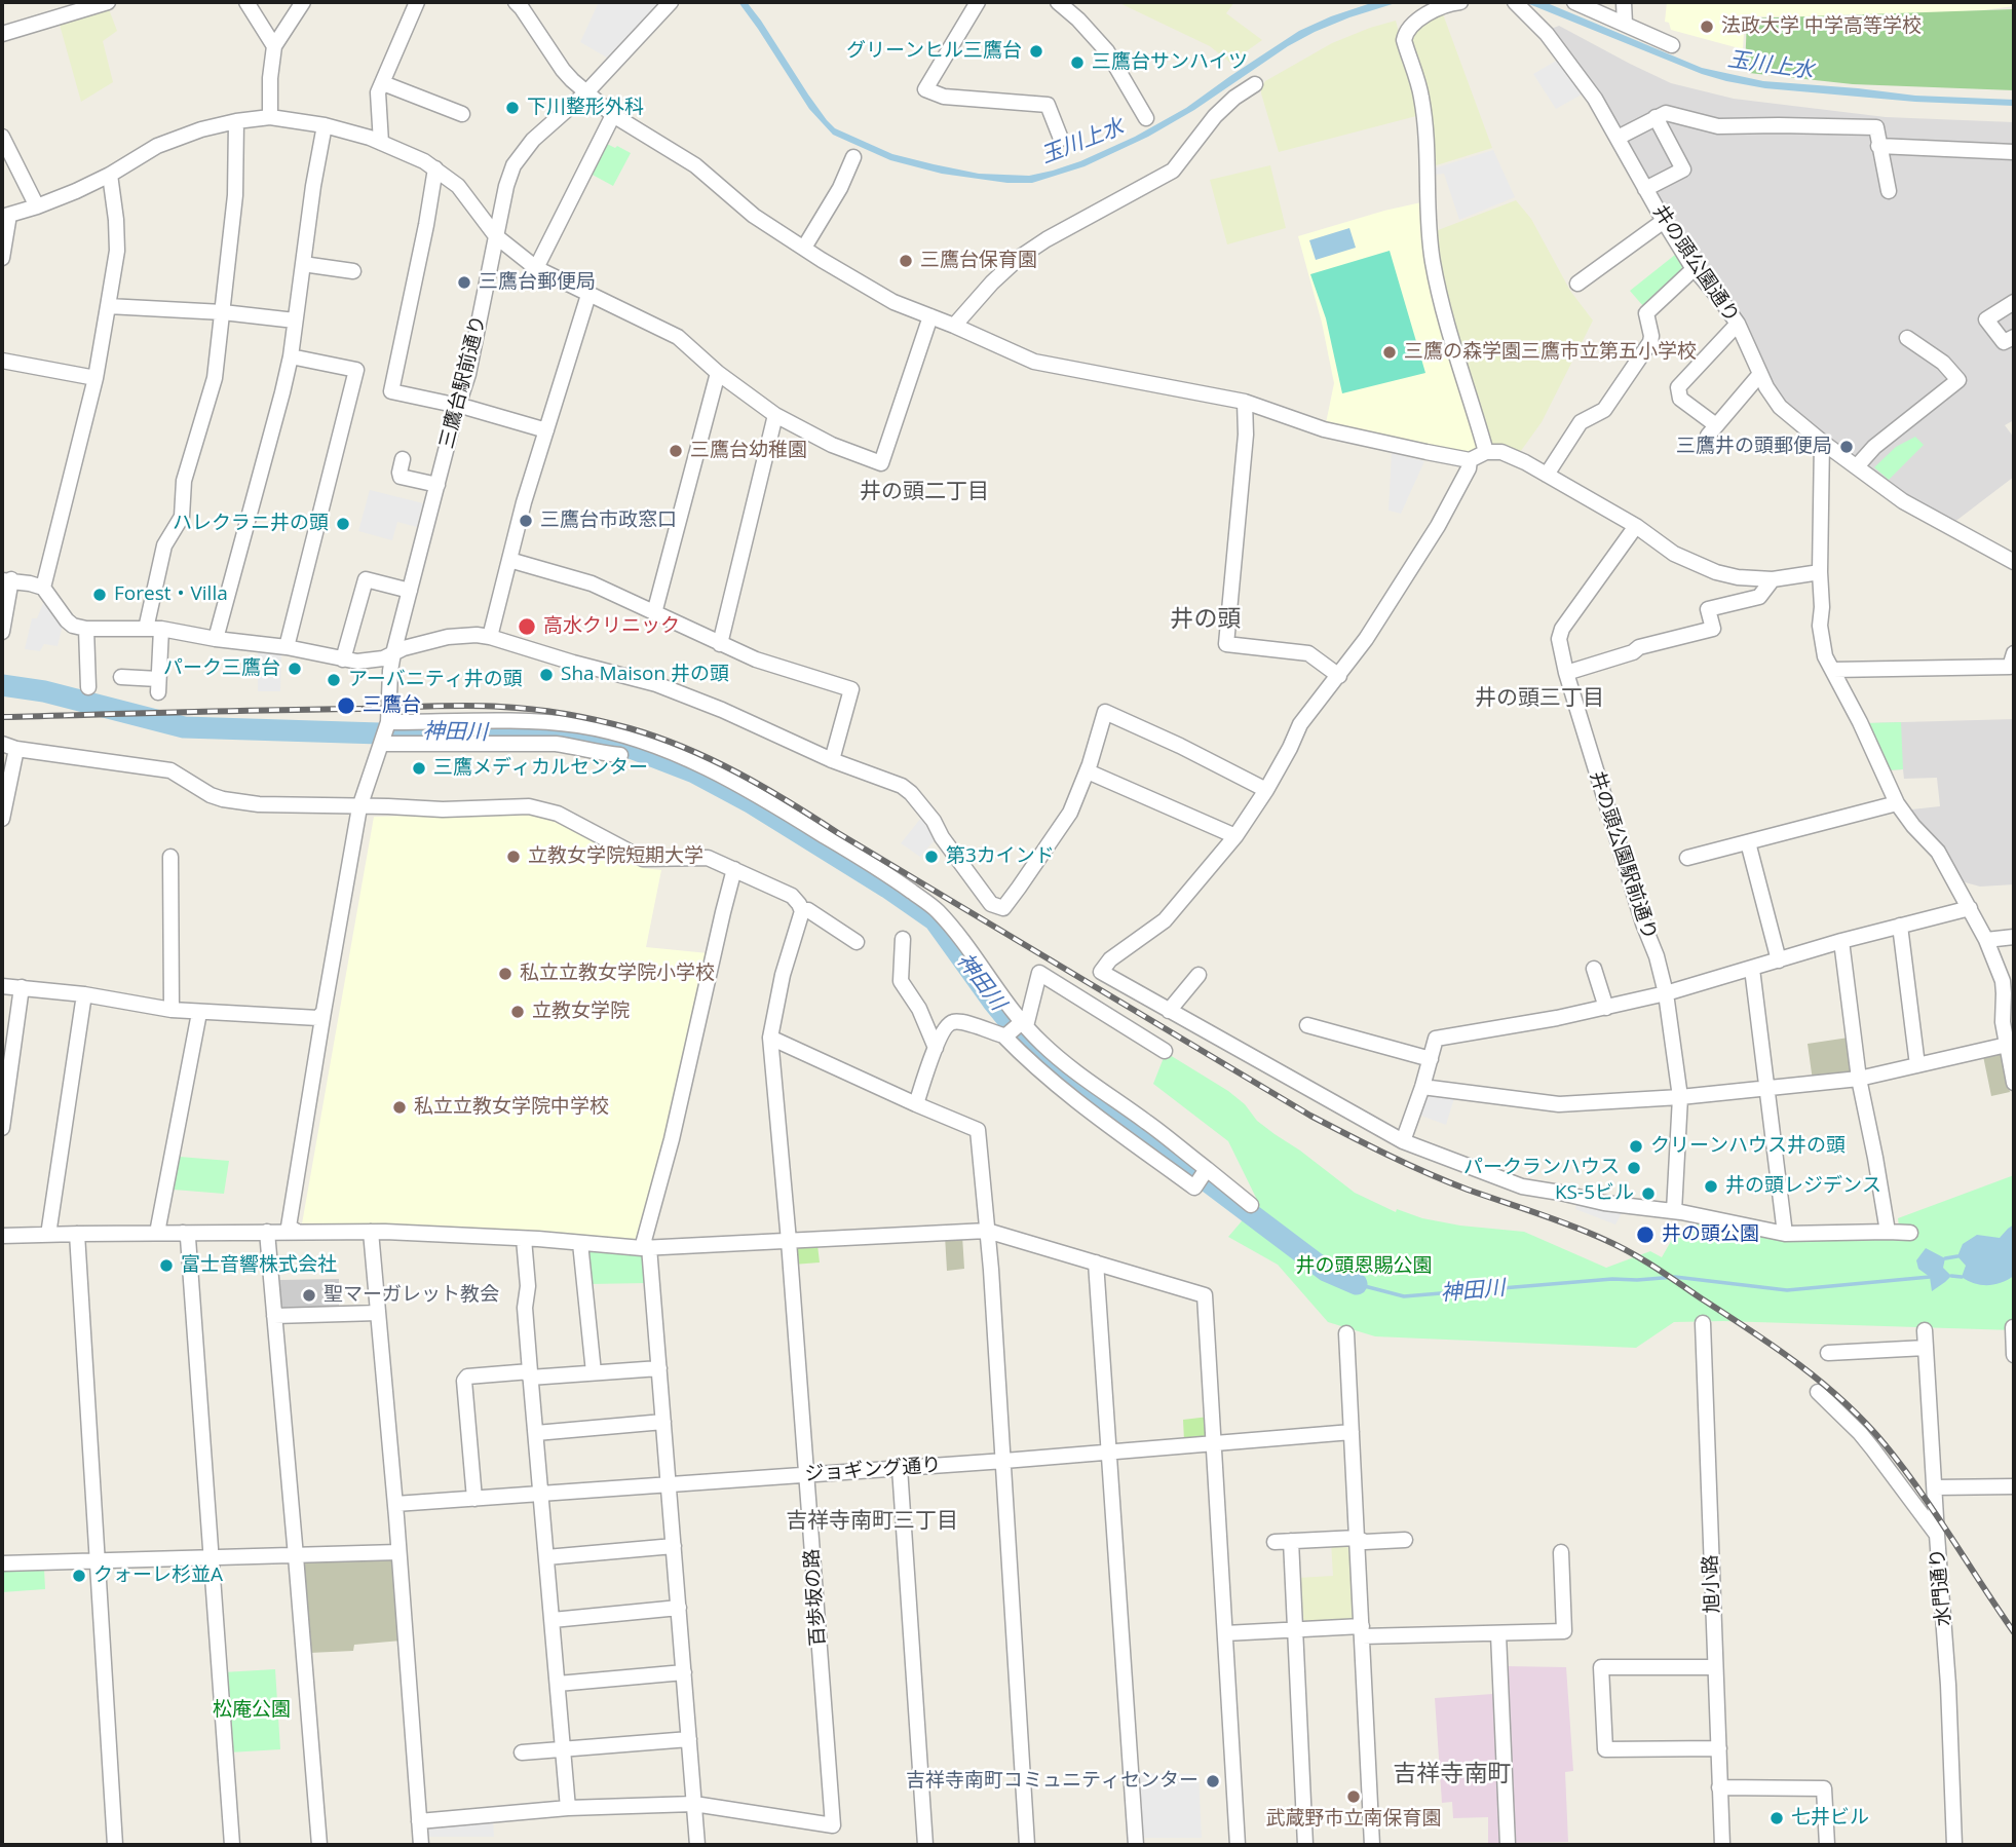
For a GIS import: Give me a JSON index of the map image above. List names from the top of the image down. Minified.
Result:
{"streets":{"street":["井の頭公園通り","三鷹台駅前通り","井の頭公園駅前通り","ジョギング通り","旭小路","水門通り","百歩坂の路"]},"crossings":[["ジョギング通り","百歩坂の路"]],"districts":["井の頭二丁目","井の頭","井の頭三丁目","吉祥寺南町三丁目","吉祥寺南町"],"water":["玉川上水","神田川"],"parks":["井の頭恩賜公園","松庵公園"],"places":["法政大学 中学高等学校","グリーンヒル三鷹台","三鷹台サンハイツ","下川整形外科","三鷹台保育園","三鷹台郵便局","三鷹の森学園三鷹市立第五小学校","三鷹井の頭郵便局","三鷹台幼稚園","三鷹台市政窓口","ハレクラニ井の頭","Forest・Villa","高水クリニック","パーク三鷹台","Sha Maison 井の頭","アーバニティ井の頭","三鷹台","三鷹メディカルセンター","立教女学院短期大学","第3カインド","私立立教女学院小学校","立教女学院","私立立教女学院中学校","クリーンハウス井の頭","パークランハウス","井の頭レジデンス","KS-5ビル","井の頭公園","富士音響株式会社","聖マーガレット教会","クォーレ杉並A","吉祥寺南町コミュニティセンター","武蔵野市立南保育園","七井ビル"]}
